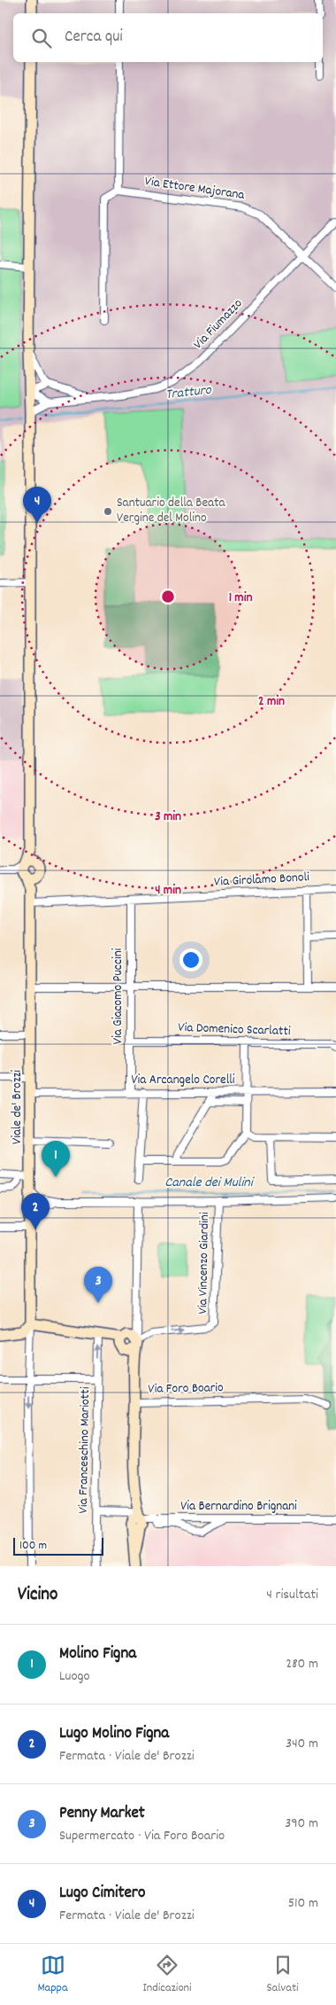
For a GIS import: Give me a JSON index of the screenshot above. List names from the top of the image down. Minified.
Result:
{"streets":{"street":["Via Ettore Majorana","Via Fiumazzo","Via Girolamo Bonoli","Via Giacomo Puccini","Via Domenico Scarlatti","Via Arcangelo Corelli","Viale de' Brozzi","Via Vincenzo Giardini","Via Foro Boario","Via Franceschino Mariotti","Via Bernardino Brignani"]},"crossings":[["Via Ettore Majorana","Via Fiumazzo"],["Via Fiumazzo","Viale de' Brozzi"],["Via Girolamo Bonoli","Via Giacomo Puccini"],["Via Girolamo Bonoli","Viale de' Brozzi"],["Via Giacomo Puccini","Via Domenico Scarlatti"],["Via Giacomo Puccini","Via Arcangelo Corelli"],["Via Arcangelo Corelli","Viale de' Brozzi"],["Via Vincenzo Giardini","Via Foro Boario"],["Via Foro Boario","Via Bernardino Brignani"],["Via Franceschino Mariotti","Via Bernardino Brignani"]],"water":["Tratturo","Canale dei Mulini"],"places":["Santuario della Beata Vergine del Molino"],"scale_bar":"100 m","page":{"search":"Cerca qui","pins":["4","1","2","3"],"scale":"100 m","heading":["Vicino","4 risultati"],"list":[{"mark":"1","name":"Molino Figna","note":"Luogo","value":"280 m"},{"mark":"2","name":"Lugo Molino Figna","note":"Fermata · Viale de' Brozzi","value":"340 m"},{"mark":"3","name":"Penny Market","note":"Supermercato · Via Foro Boario","value":"390 m"},{"mark":"4","name":"Lugo Cimitero","note":"Fermata · Viale de' Brozzi","value":"510 m"}],"nav":["Mappa","Indicazioni","Salvati"]},"rings":["1 min","2 min","3 min","4 min"]}
